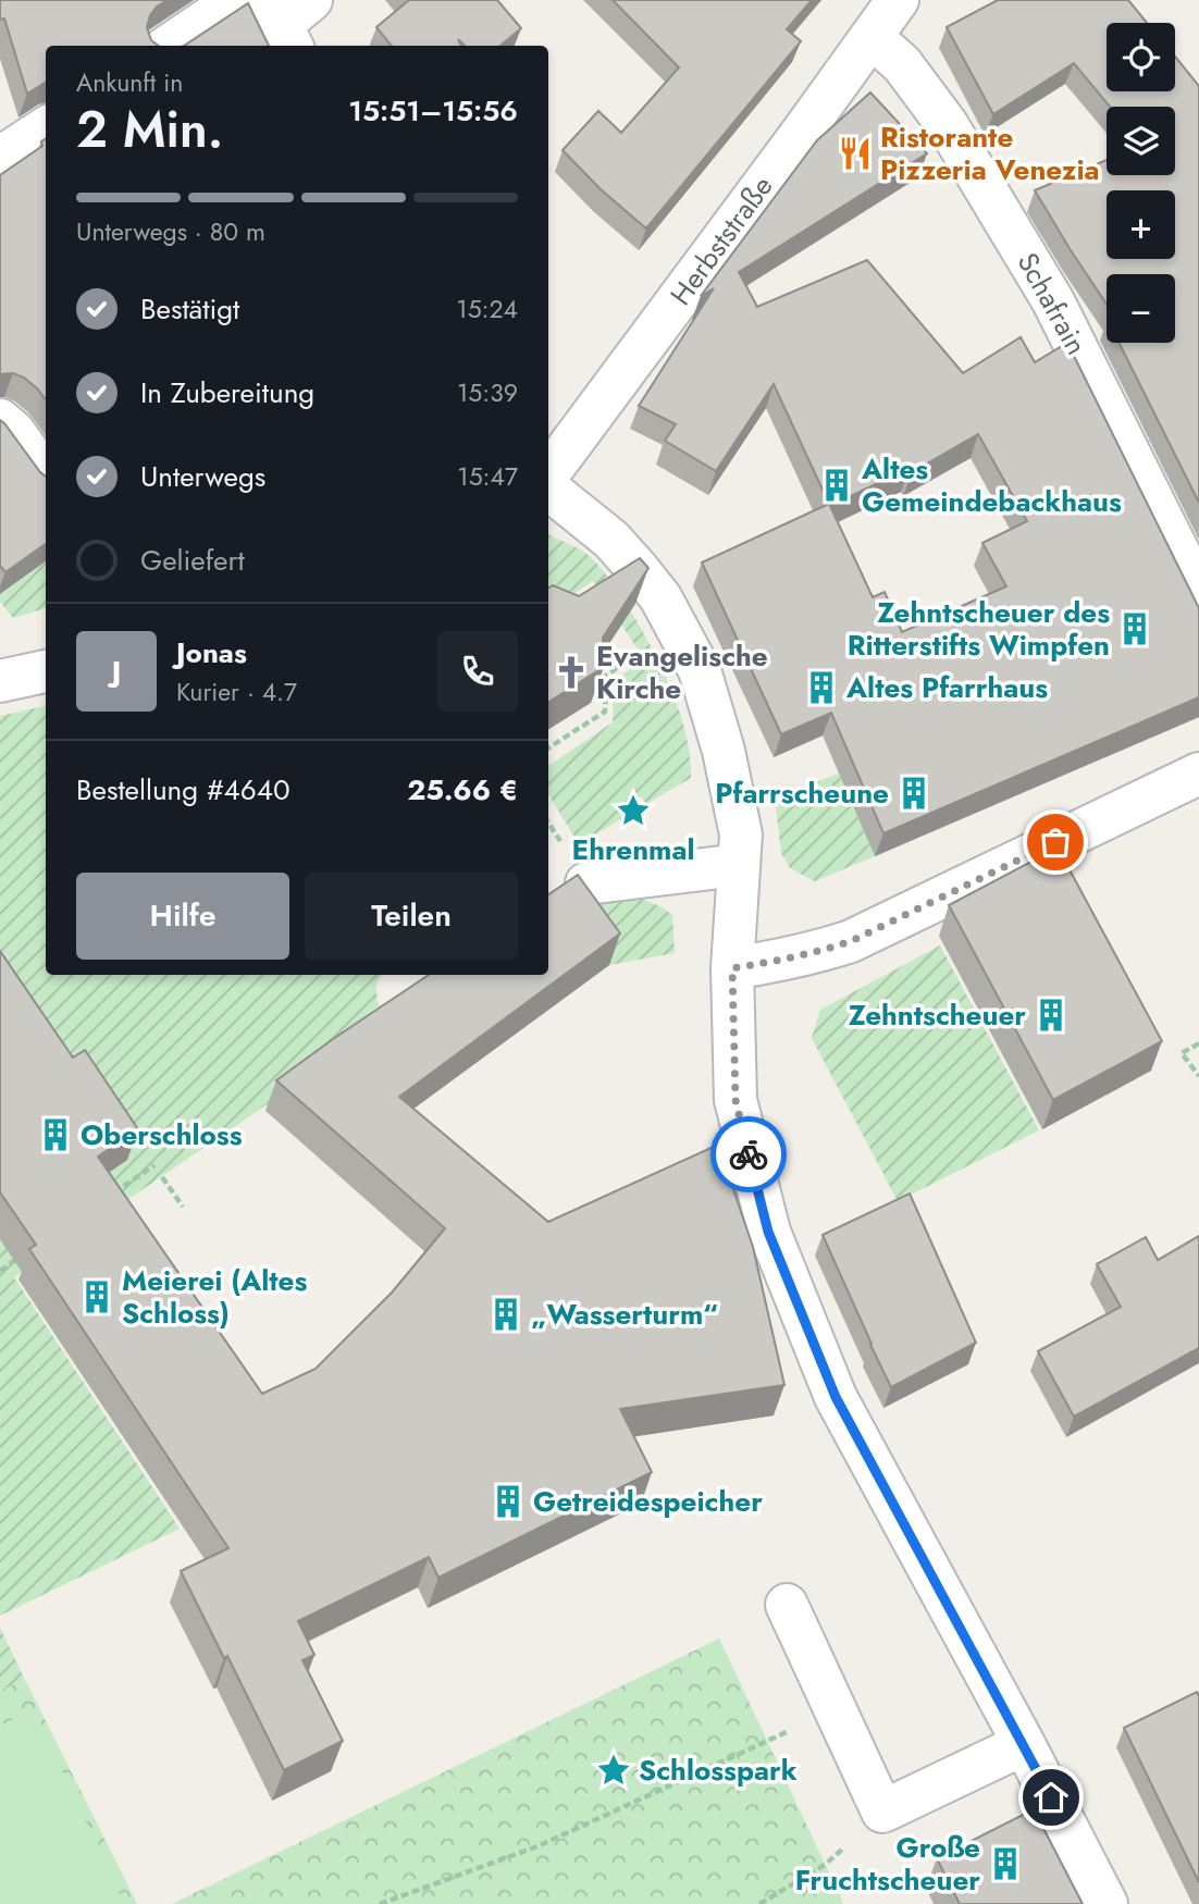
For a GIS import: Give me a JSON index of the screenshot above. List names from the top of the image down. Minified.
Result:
{"streets":{"street":["Herbststraße","Schafrain"]},"crossings":[["Herbststraße","Schafrain"]],"places":{"restaurant":["Ristorante Pizzeria Venezia"],"building":["Altes Gemeindebackhaus","Zehntscheuer des Ritterstifts Wimpfen","Altes Pfarrhaus","Pfarrscheune","Zehntscheuer","Oberschloss","Meierei (Altes Schloss)","„Wasserturm“","Getreidespeicher","Große Fruchtscheuer"],"church":["Evangelische Kirche"],"place":["Ehrenmal","Schlosspark"]},"page":{"map_buttons":["+","−"],"heading":["2 Min.","Ankunft in","15:51–15:56"],"panel":["Jonas","Kurier · 4.7","Bestellung #4640","25.66 €"],"bar":"Unterwegs · 80 m","list":[["Bestätigt","15:24"],["In Zubereitung","15:39"],["Unterwegs","15:47"],"Geliefert"],"round":"J","buttons":["Hilfe","Teilen"]}}
